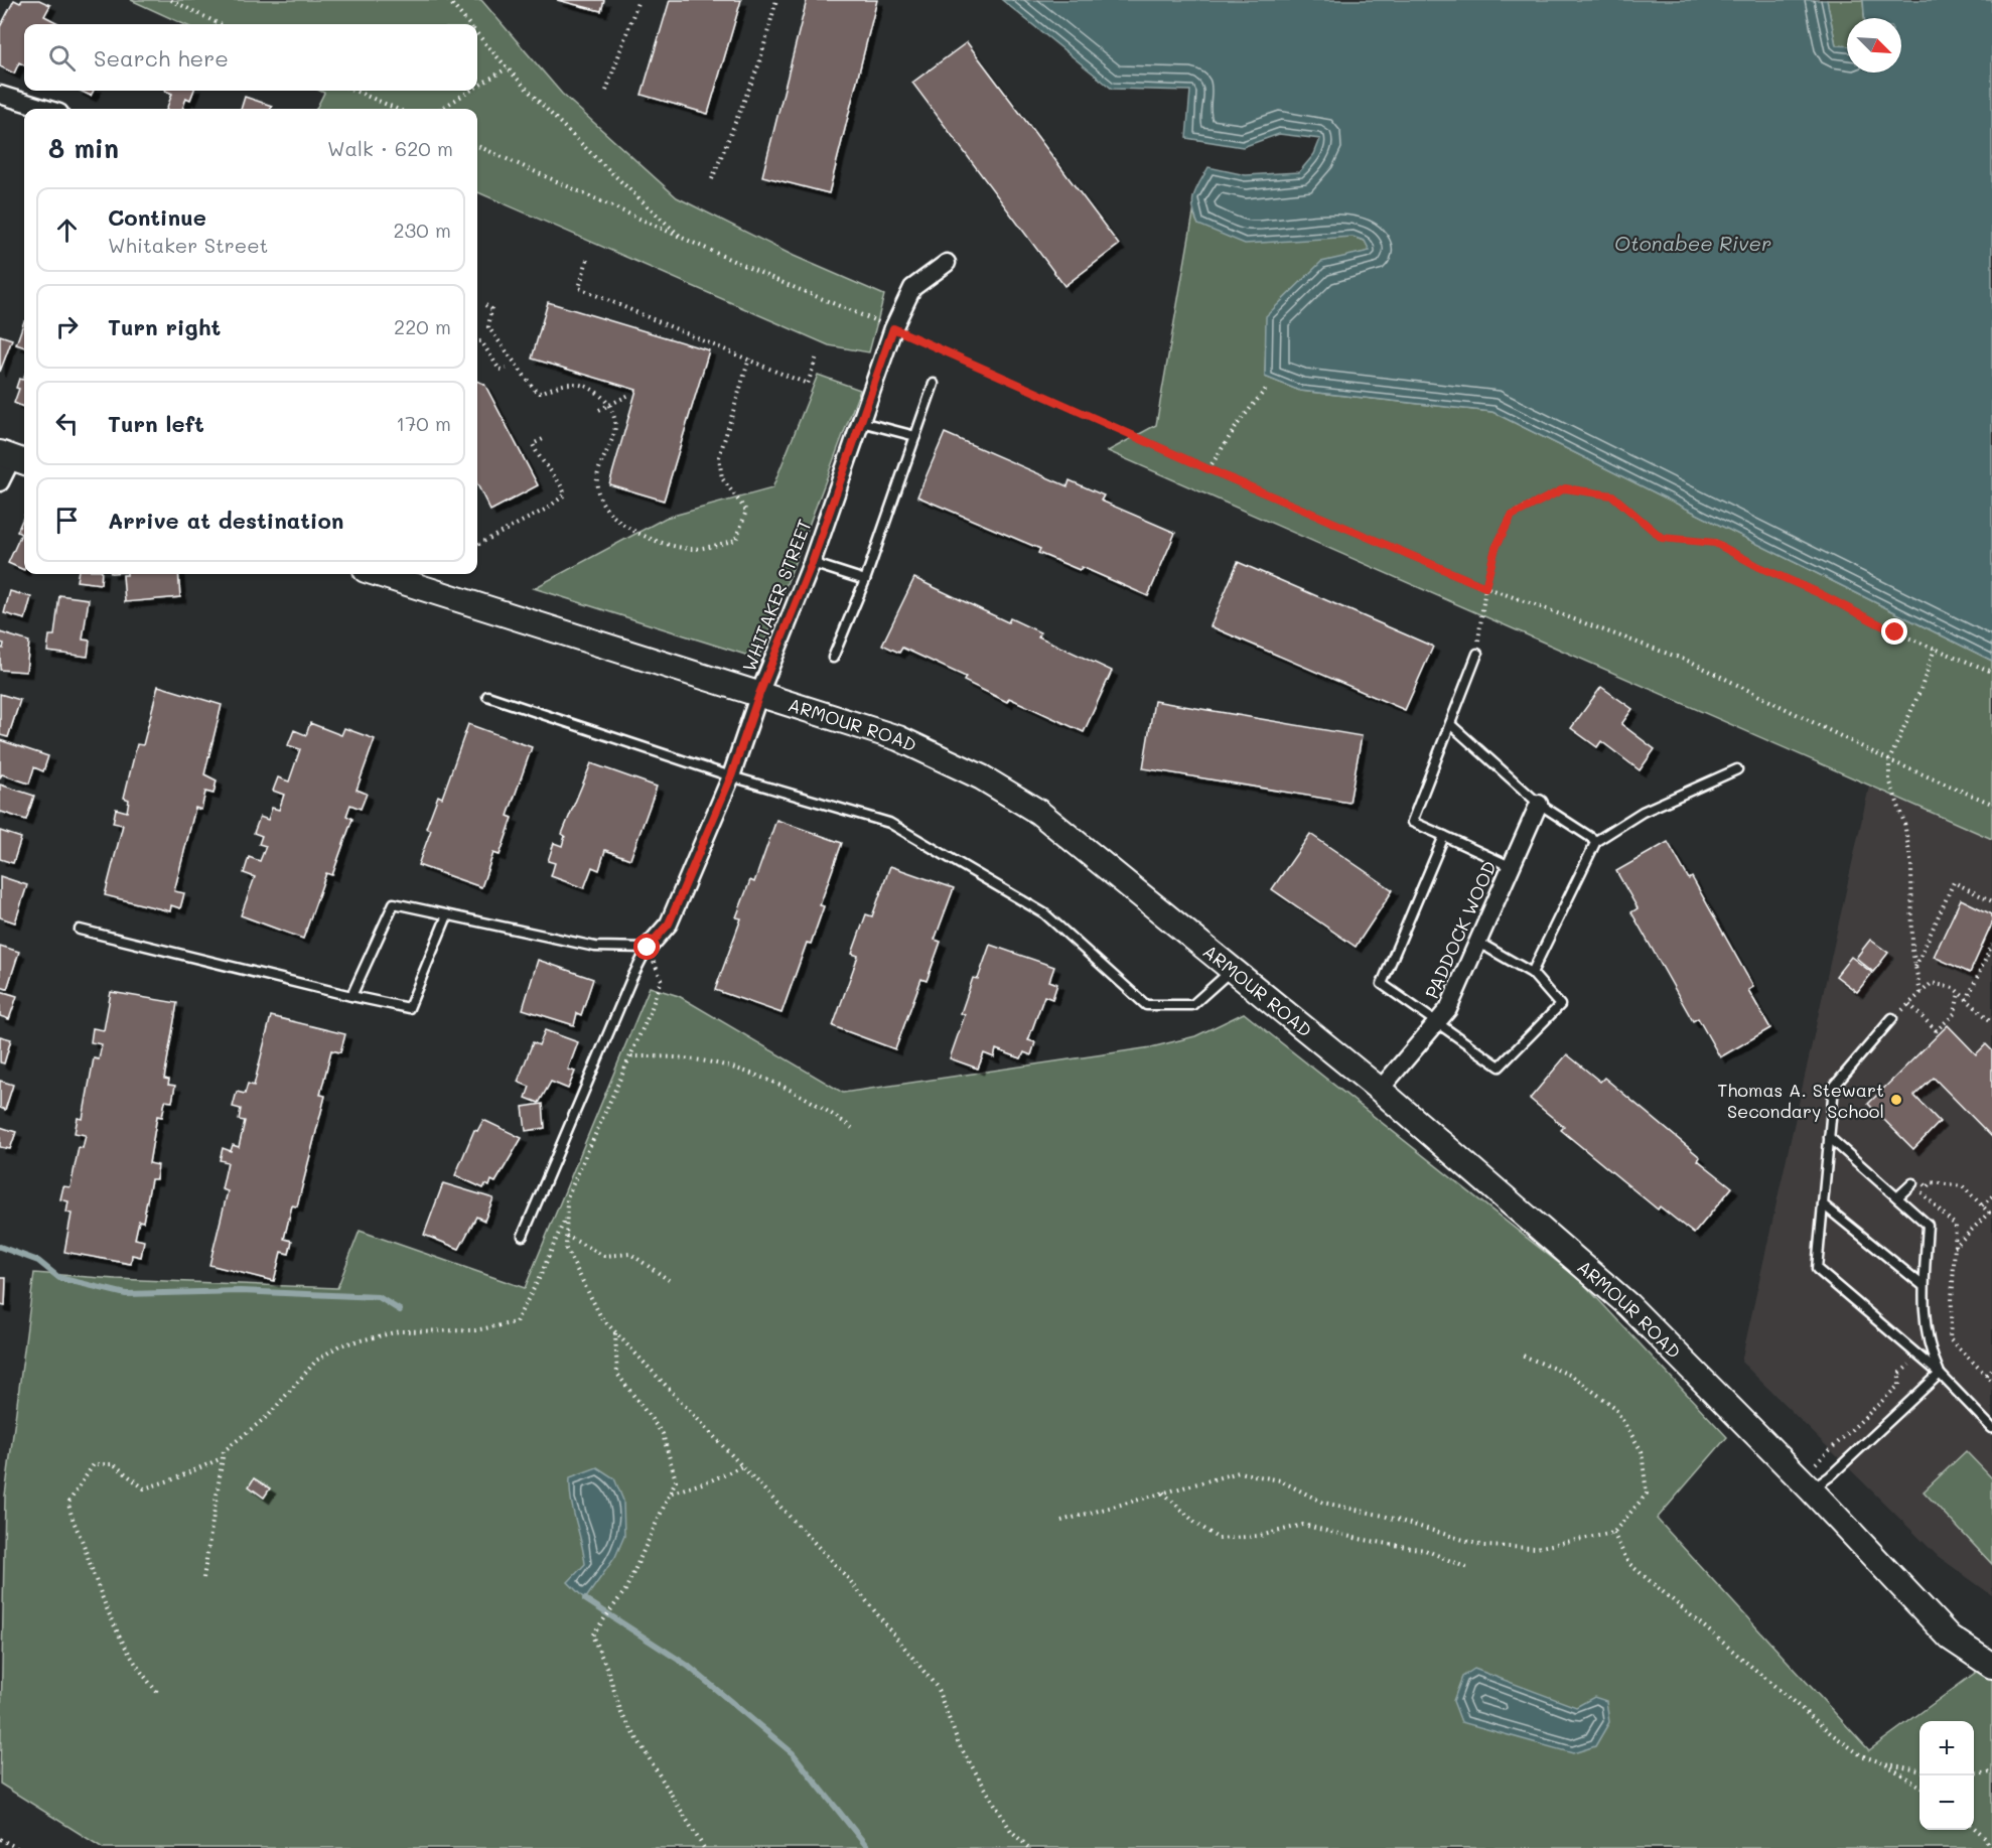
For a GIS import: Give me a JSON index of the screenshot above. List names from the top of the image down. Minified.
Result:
{"streets":{"main road":["ARMOUR ROAD"],"street":["WHITAKER STREET","PADDOCK WOOD"]},"crossings":[["WHITAKER STREET","ARMOUR ROAD"],["ARMOUR ROAD","PADDOCK WOOD"]],"water":["Otonabee River"],"places":["Thomas A. Stewart Secondary School"],"north":"bottom right","page":{"search":"Search here","heading":["8 min","Walk · 620 m"],"list":[["Continue","Whitaker Street","230 m"],["Turn right","220 m"],["Turn left","170 m"],"Arrive at destination"],"map_buttons":["+","−"]}}
